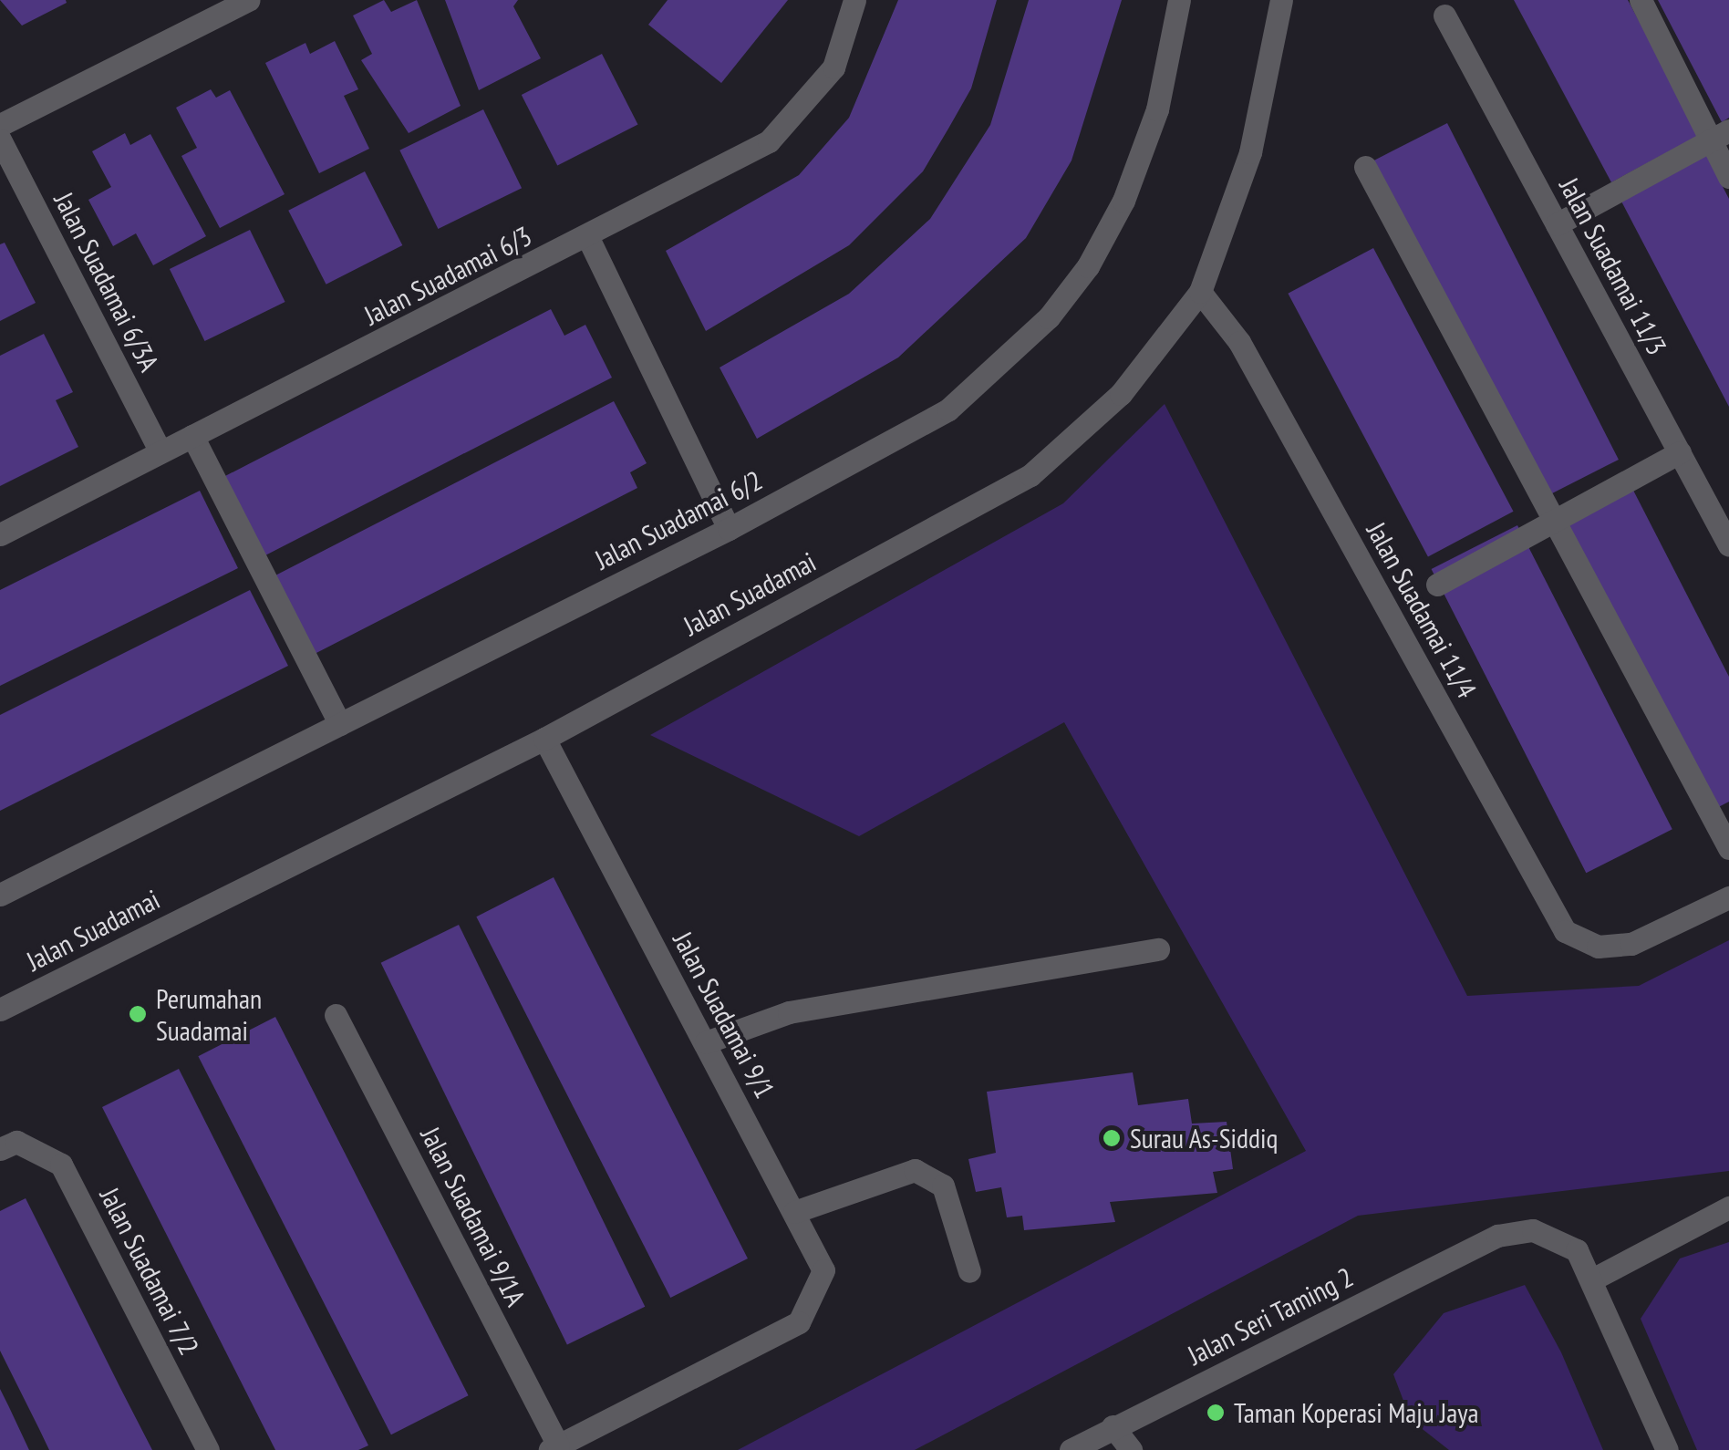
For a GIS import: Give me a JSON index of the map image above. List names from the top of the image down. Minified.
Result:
{"streets":{"street":["Jalan Suadamai 11/3","Jalan Suadamai 6/3","Jalan Suadamai 6/3A","Jalan Suadamai 6/2","Jalan Suadamai","Jalan Suadamai 11/4","Jalan Suadamai 9/1","Jalan Suadamai 9/1A","Jalan Suadamai 7/2","Jalan Seri Taming 2"]},"crossings":[["Jalan Suadamai 6/3","Jalan Suadamai 6/3A"],["Jalan Suadamai","Jalan Suadamai 11/4"],["Jalan Suadamai","Jalan Suadamai 9/1"],["Jalan Suadamai 9/1","Jalan Suadamai 9/1A"]],"places":["Perumahan Suadamai","Surau As-Siddiq","Taman Koperasi Maju Jaya"]}
